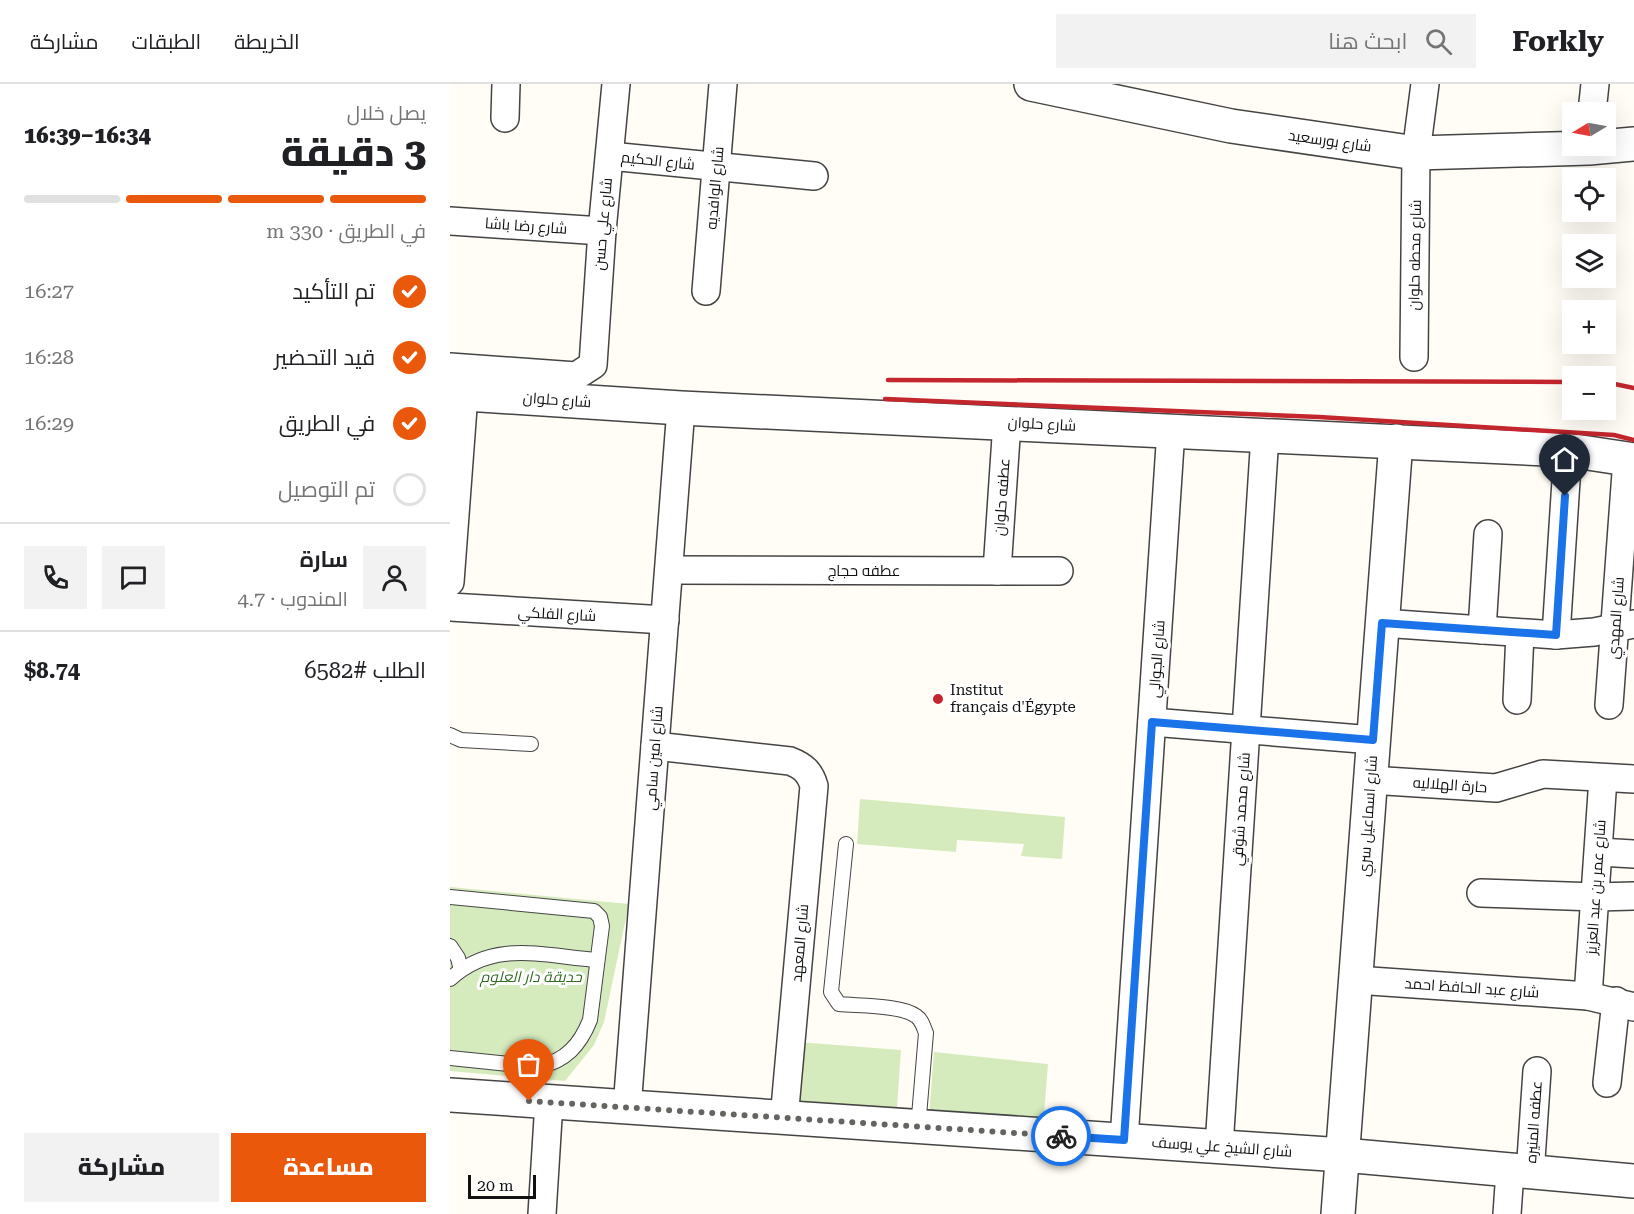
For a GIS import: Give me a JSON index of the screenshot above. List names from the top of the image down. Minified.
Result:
{"streets":{"street":["شارع بورسعيد","شارع الحكيم","شارع الوافديه","شارع علي حسن","شارع رضا باشا","شارع محطه حلوان","شارع حلوان","عطفه حلوان","عطفه حجاج","شارع الفلكي","شارع المهدي","شارع الجوالي","شارع امين سامي","حارة الهلاليه","شارع محمد شوقي","شارع اسماعيل سري","شارع عمر بن عبد العزيز","شارع المعهد","شارع عبد الحافظ احمد","عطفه المنيره","شارع الشيخ علي يوسف"]},"crossings":[["شارع بورسعيد","شارع محطه حلوان"],["شارع الحكيم","شارع الوافديه"],["شارع الحكيم","شارع علي حسن"],["شارع علي حسن","شارع رضا باشا"],["شارع علي حسن","شارع حلوان"],["شارع حلوان","عطفه حلوان"],["شارع حلوان","شارع المهدي"],["شارع حلوان","شارع الجوالي"],["شارع حلوان","شارع امين سامي"],["شارع حلوان","شارع محمد شوقي"],["شارع حلوان","شارع اسماعيل سري"],["عطفه حلوان","عطفه حجاج"],["عطفه حجاج","شارع امين سامي"],["شارع الفلكي","شارع امين سامي"],["شارع الجوالي","شارع الشيخ علي يوسف"],["شارع امين سامي","شارع المعهد"],["شارع امين سامي","شارع الشيخ علي يوسف"],["حارة الهلاليه","شارع اسماعيل سري"],["حارة الهلاليه","شارع عمر بن عبد العزيز"],["شارع محمد شوقي","شارع الشيخ علي يوسف"],["شارع اسماعيل سري","شارع عبد الحافظ احمد"],["شارع اسماعيل سري","شارع الشيخ علي يوسف"],["شارع عمر بن عبد العزيز","شارع عبد الحافظ احمد"],["شارع المعهد","شارع الشيخ علي يوسف"],["عطفه المنيره","شارع الشيخ علي يوسف"]],"parks":["حديقة دار العلوم"],"places":["Institut français d'Égypte"],"scale_bar":"20 m","north":"left","page":{"header":"Forkly","search":"ابحث هنا","nav":["الخريطة","الطبقات","مشاركة"],"heading":["3 دقيقة","يصل خلال","16:34–16:39"],"panel":["سارة","المندوب · 4.7","الطلب #6582","$8.74"],"map_buttons":["+","−"],"bar":"في الطريق · 330 m","list":[["تم التأكيد","16:27"],["قيد التحضير","16:28"],["في الطريق","16:29"],"تم التوصيل"],"buttons":["مساعدة","مشاركة"],"scale":"20 m"}}
